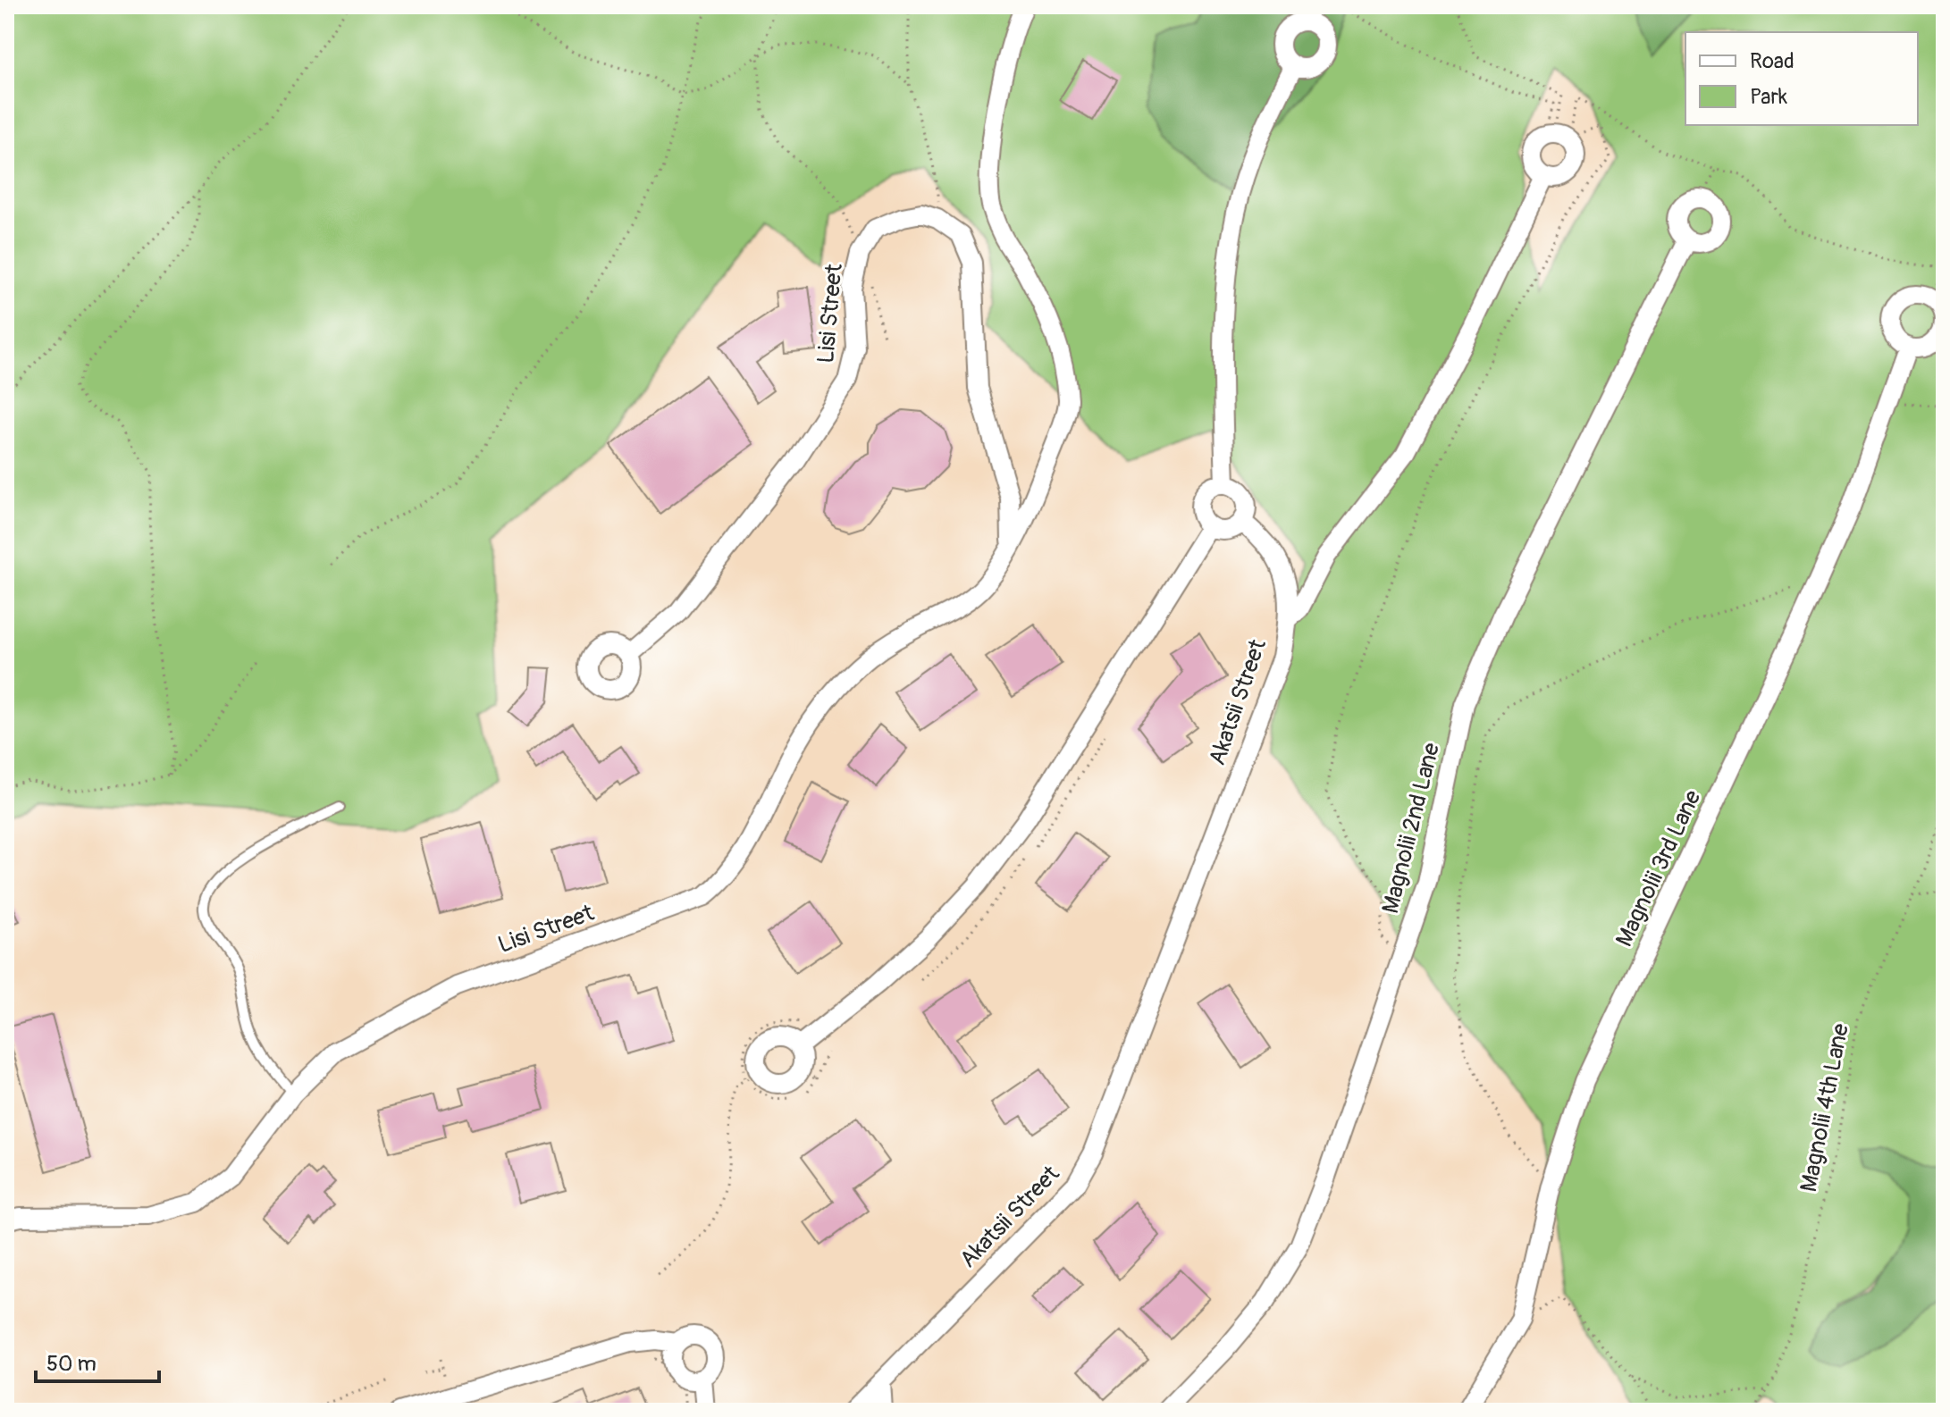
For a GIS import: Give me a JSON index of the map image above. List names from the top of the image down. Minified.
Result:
{"streets":{"street":["Lisi Street","Akatsii Street","Magnolii 2nd Lane","Magnolii 3rd Lane"],"path":["Magnolii 4th Lane"]},"legend":["Road","Park"],"scale_bar":"50 m"}
